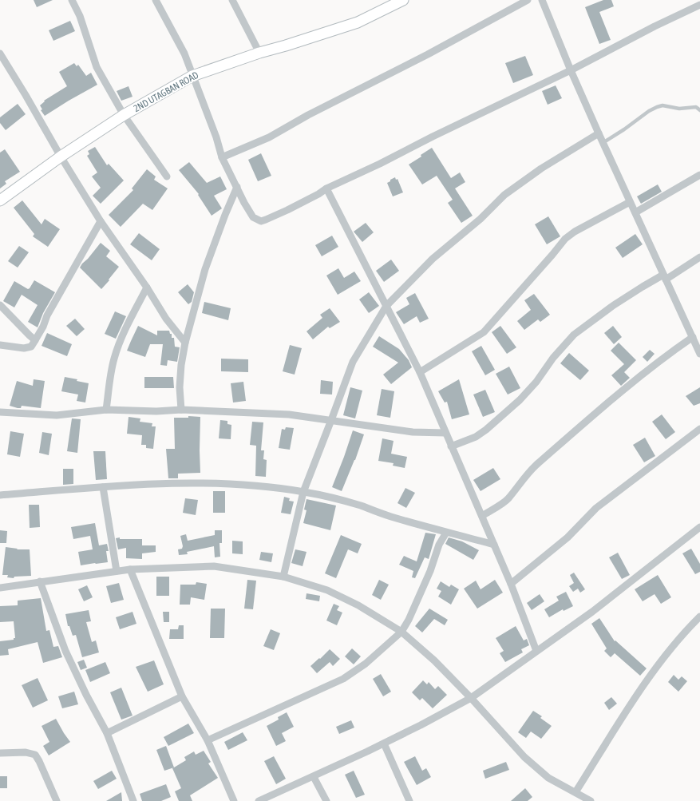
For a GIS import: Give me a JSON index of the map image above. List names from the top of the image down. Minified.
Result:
{"streets":{"street":["2ND UTAGBAN ROAD"]}}
